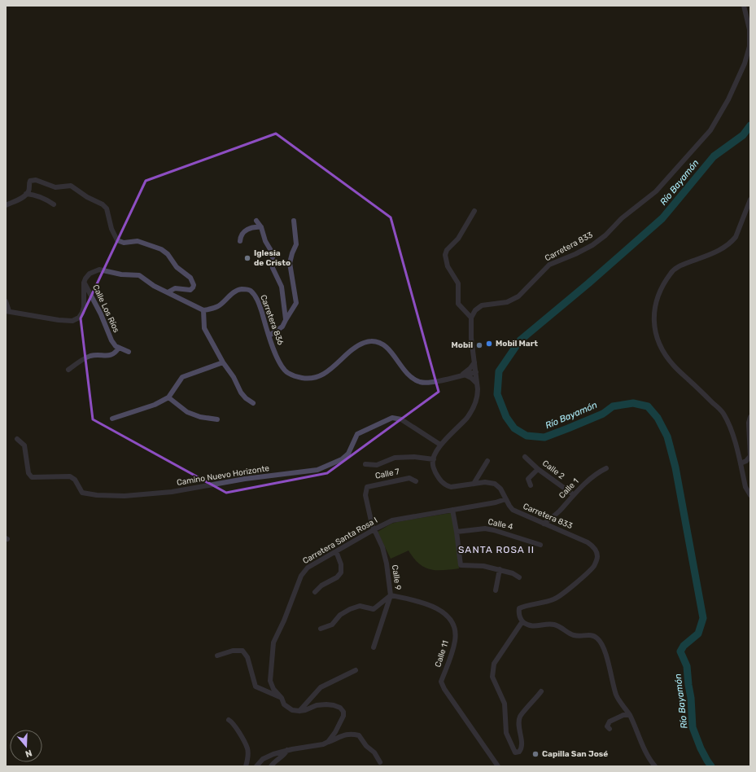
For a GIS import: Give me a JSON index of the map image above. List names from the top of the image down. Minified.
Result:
{"streets":{"street":["Carretera 833","Calle Los Ríos","Carretera 836","Calle 2","Calle 7","Camino Nuevo Horizonte","Calle 1","Calle 4","Carretera Santa Rosa I","Calle 9","Calle 11"]},"crossings":[["Carretera 833","Calle 1"],["Carretera 833","Carretera Santa Rosa I"],["Calle 2","Calle 1"],["Calle 7","Carretera Santa Rosa I"],["Calle 7","Calle 9"],["Carretera Santa Rosa I","Calle 9"],["Calle 9","Calle 11"]],"districts":["SANTA ROSA II"],"water":["Río Bayamón"],"places":["Iglesia de Cristo","Mobil Mart","Mobil","Capilla San José"],"north":"bottom"}
